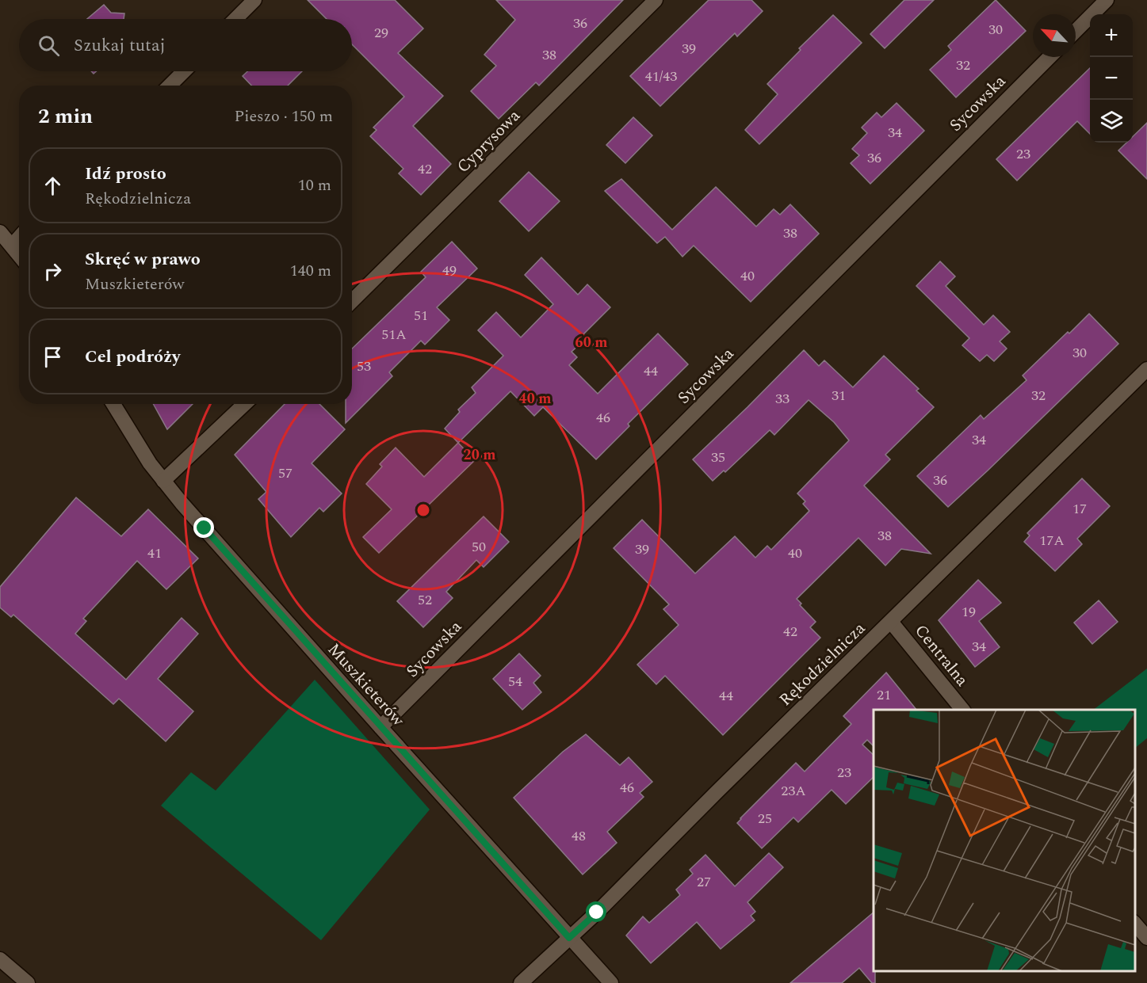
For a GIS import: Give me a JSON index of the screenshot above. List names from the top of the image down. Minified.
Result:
{"streets":{"street":["Sycowska","Cyprysowa","Centralna","Rękodzielnicza","Muszkieterów"]},"crossings":[["Sycowska","Muszkieterów"],["Centralna","Rękodzielnicza"],["Rękodzielnicza","Muszkieterów"]],"house_numbers":["36","30","29","39","38","32","41/43","34","23","36","42","38","49","40","51","51A","30","53","44","31","32","33","46","34","35","57","36","17","38","17A","50","39","41","40","52","19","42","34","54","21","44","23","46","23A","25","48","27"],"north":"top left","page":{"map_buttons":["+","−"],"search":"Szukaj tutaj","heading":["2 min","Pieszo · 150 m"],"list":[["Idź prosto","Rękodzielnicza","10 m"],["Skręć w prawo","Muszkieterów","140 m"],"Cel podróży"]},"rings":["60 m","40 m","20 m"]}
